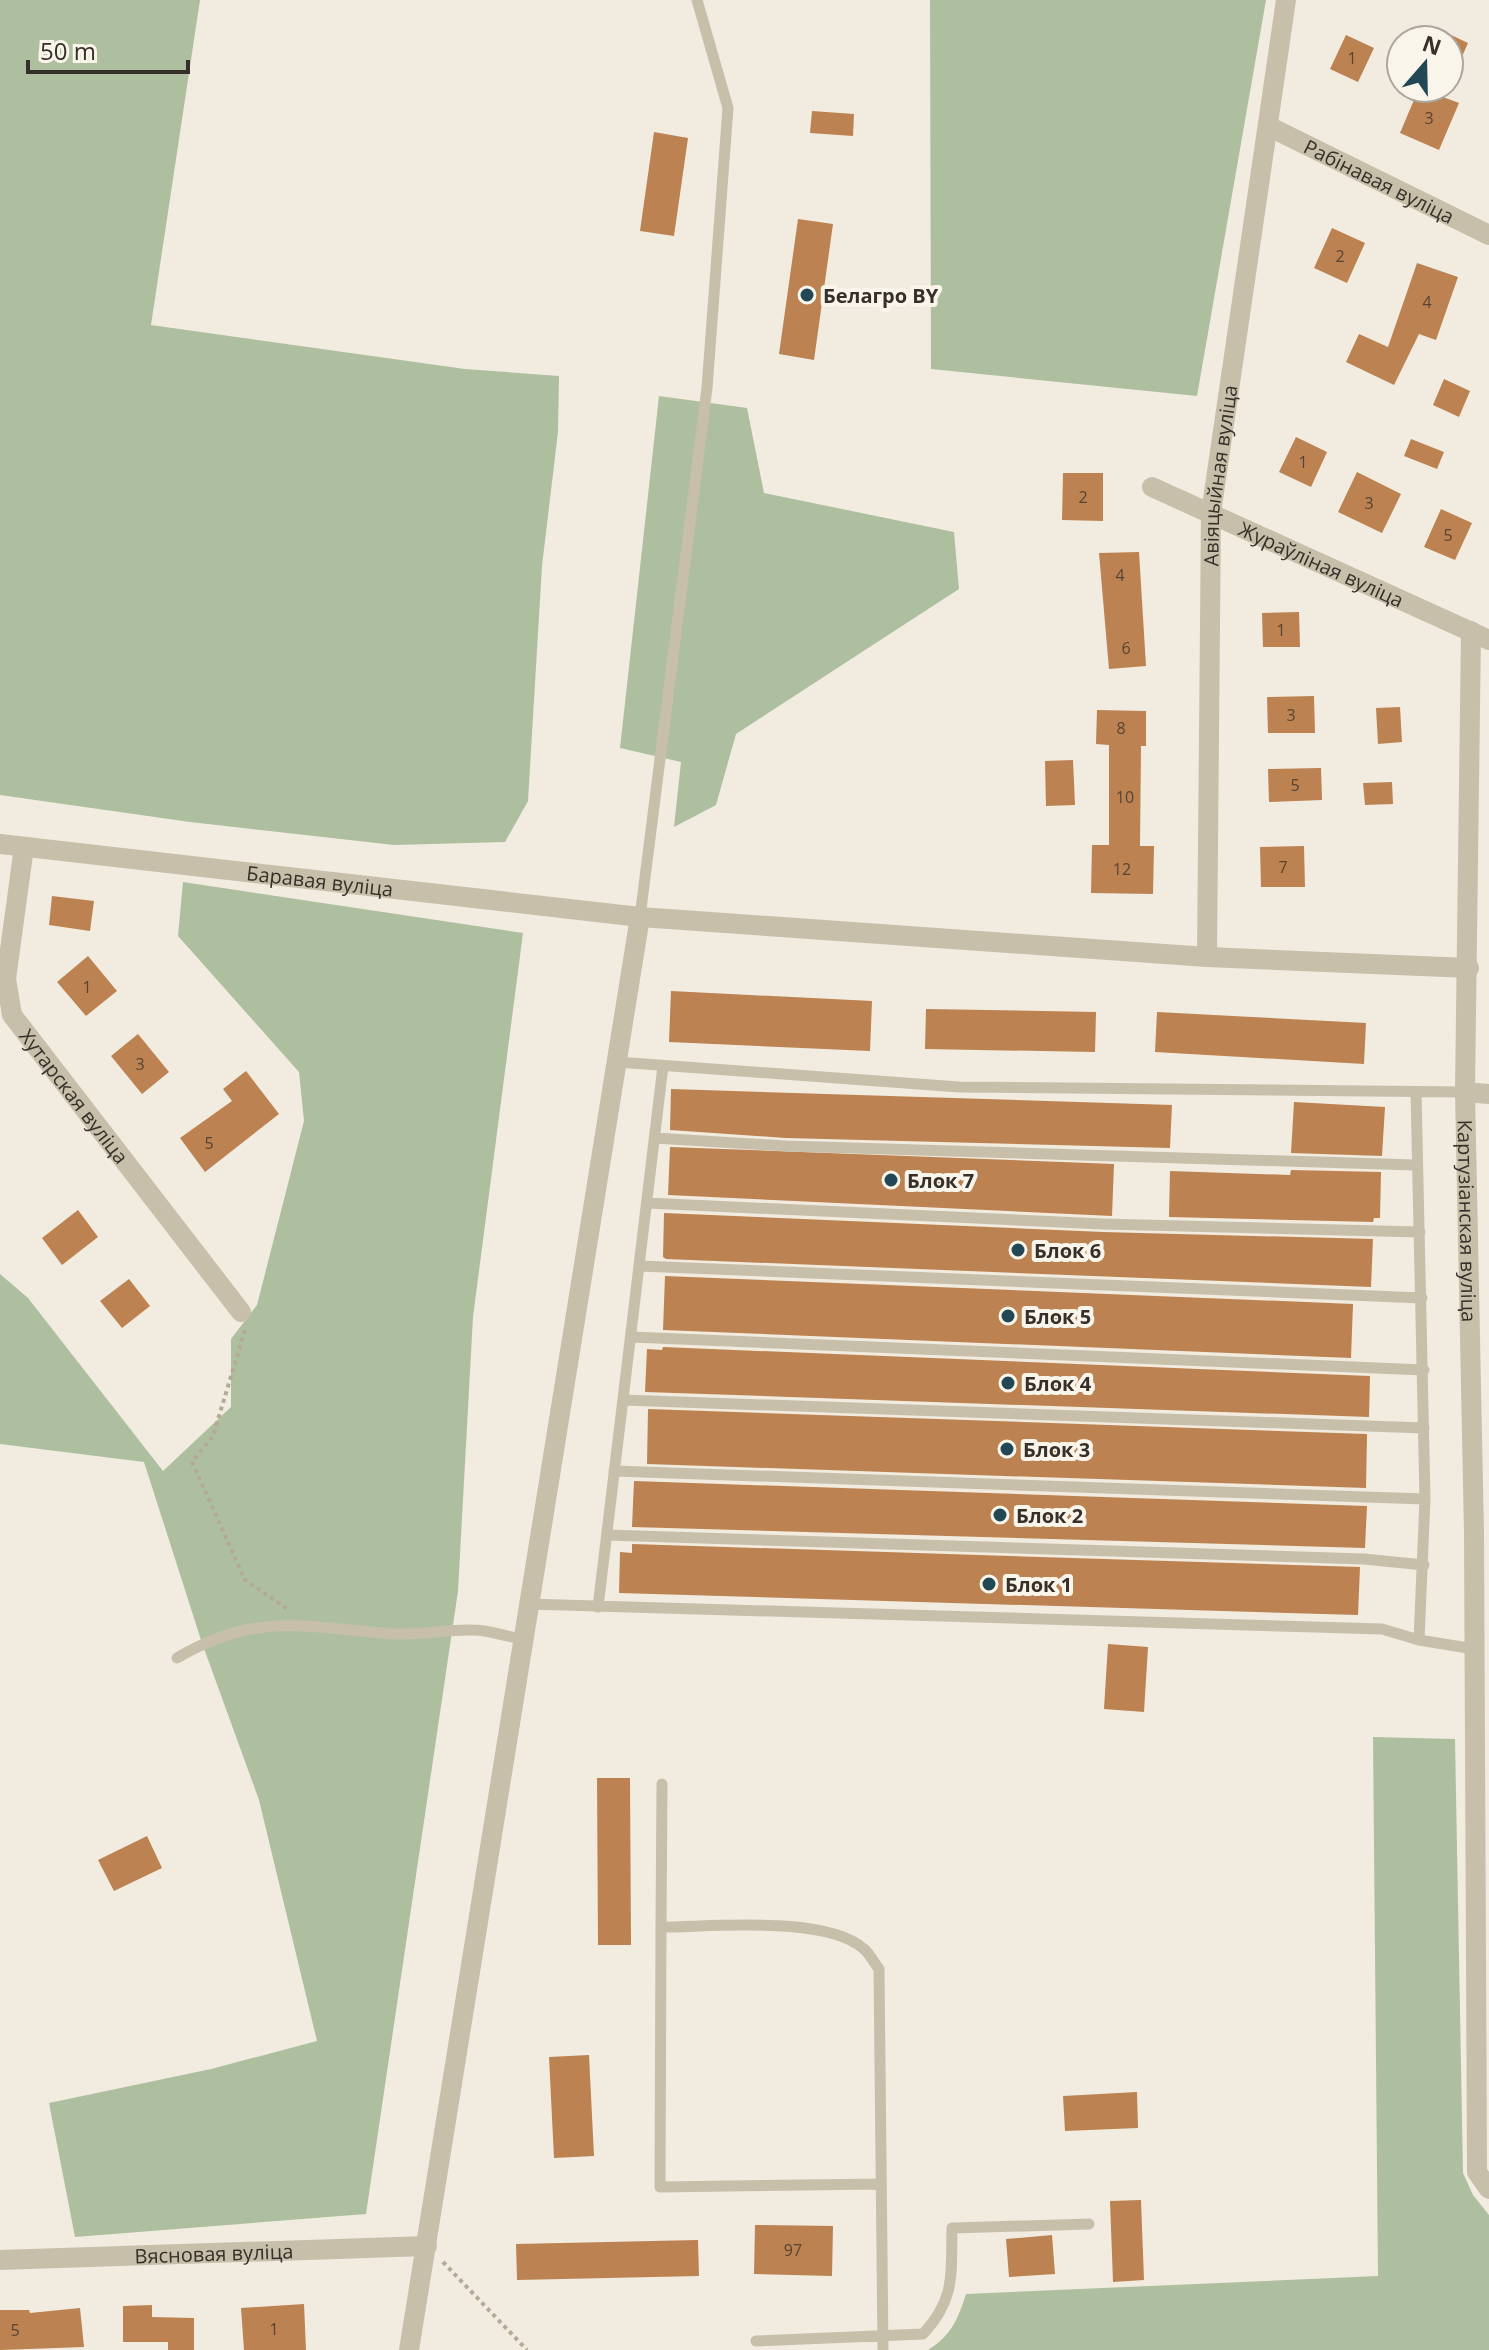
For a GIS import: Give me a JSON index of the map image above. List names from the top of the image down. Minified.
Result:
{"streets":{"street":["Рабінавая вуліца","Авіяцыйная вуліца","Жураўліная вуліца","Баравая вуліца","Хутарская вуліца","Картузіанская вуліца","Вясновая вуліца"]},"crossings":[["Рабінавая вуліца","Авіяцыйная вуліца"],["Авіяцыйная вуліца","Жураўліная вуліца"],["Авіяцыйная вуліца","Баравая вуліца"],["Жураўліная вуліца","Картузіанская вуліца"],["Баравая вуліца","Хутарская вуліца"],["Баравая вуліца","Картузіанская вуліца"]],"places":["Белагро BY","Блок 7","Блок 6","Блок 5","Блок 4","Блок 3","Блок 2","Блок 1"],"house_numbers":["1","3","2","4","1","2","3","5","4","1","6","3","8","5","10","7","12","1","3","5","97","1","5"],"scale_bar":"50 m","north":"top"}
